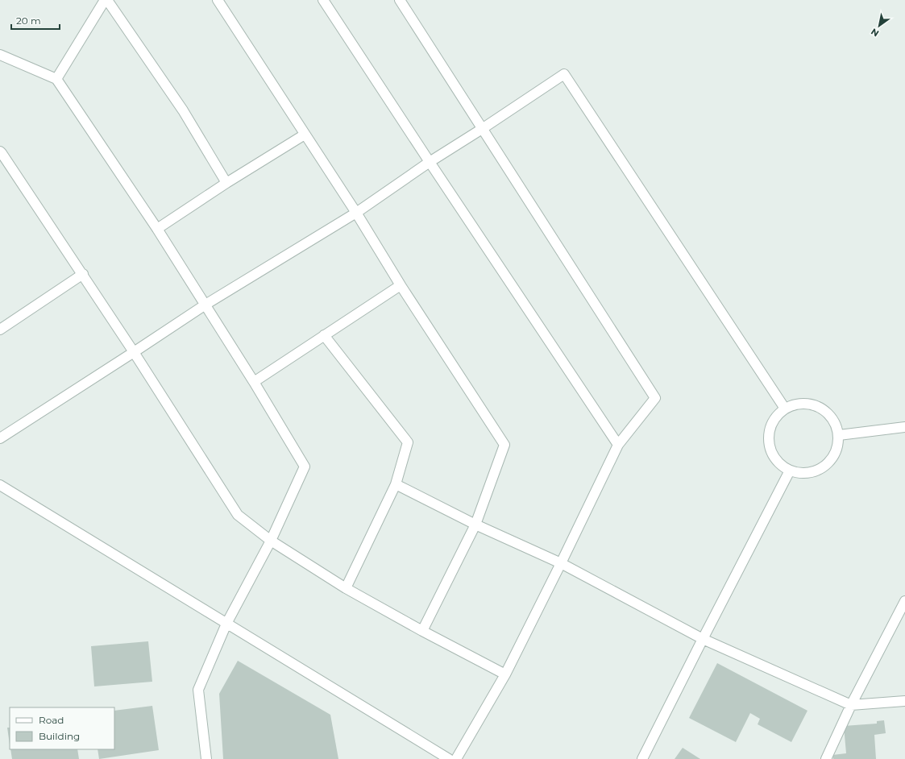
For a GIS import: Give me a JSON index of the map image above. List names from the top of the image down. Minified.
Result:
{"legend":["Road","Building"],"scale_bar":"20 m","north":"bottom left"}
